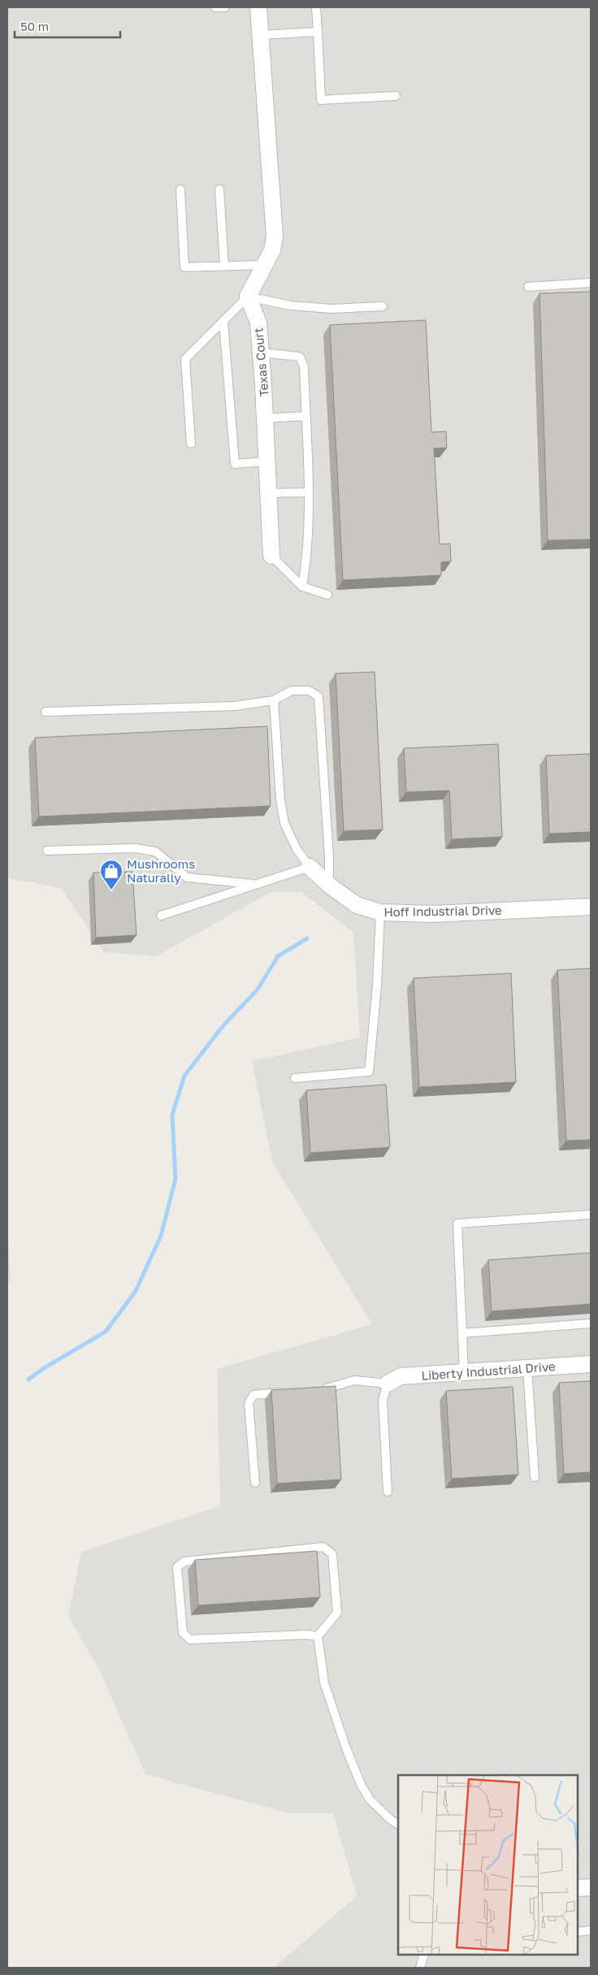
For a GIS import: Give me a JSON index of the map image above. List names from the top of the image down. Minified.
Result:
{"streets":{"street":["Texas Court","Hoff Industrial Drive","Liberty Industrial Drive"]},"places":{"shop":["Mushrooms Naturally"]},"scale_bar":"50 m"}
